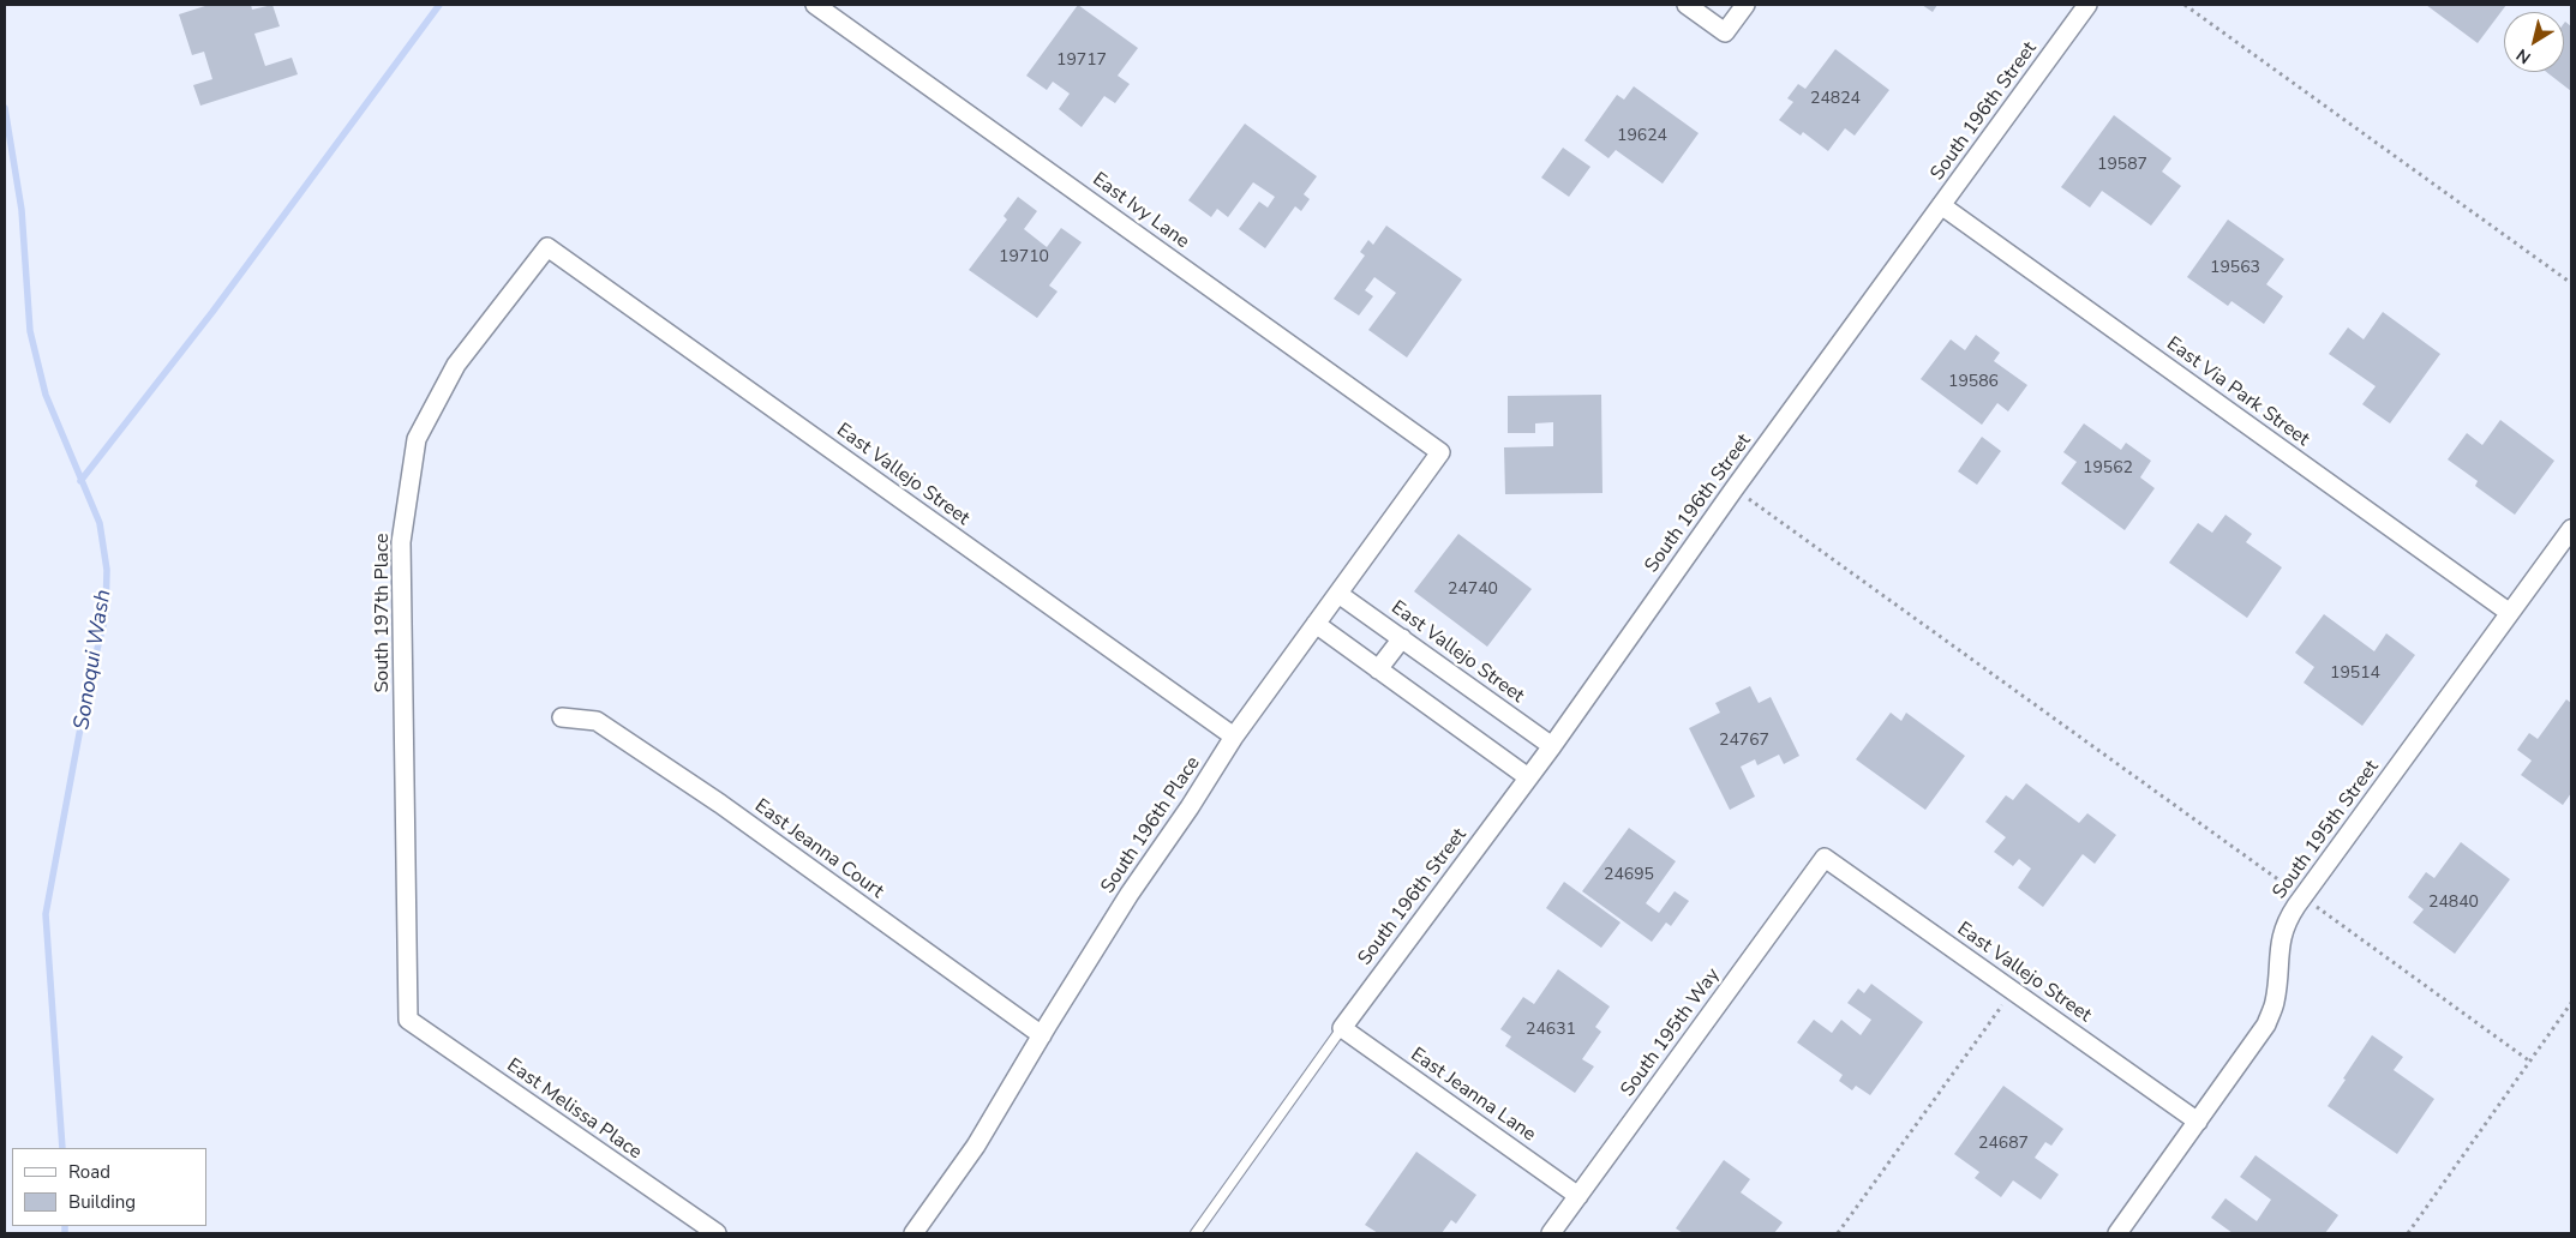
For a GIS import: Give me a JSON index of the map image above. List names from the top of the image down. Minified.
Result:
{"streets":{"street":["South 196th Street","East Ivy Lane","East Via Park Street","East Vallejo Street","South 197th Place","South 196th Place","South 195th Street","East Jeanna Court","South 195th Way","East Jeanna Lane","East Melissa Place"]},"crossings":[["South 196th Street","East Via Park Street"],["South 196th Street","East Vallejo Street"],["South 196th Street","East Jeanna Lane"],["East Ivy Lane","South 196th Place"],["East Via Park Street","South 195th Street"],["East Vallejo Street","South 197th Place"],["East Vallejo Street","South 196th Place"],["East Vallejo Street","South 195th Street"],["East Vallejo Street","South 195th Way"],["South 197th Place","East Melissa Place"],["South 196th Place","East Jeanna Court"],["South 195th Way","East Jeanna Lane"]],"water":["Sonoqui Wash"],"house_numbers":["19717","24824","19624","19587","19710","19563","19586","19562","24740","19514","24767","24695","24840","24631","24687"],"legend":["Road","Building"],"north":"bottom left"}
